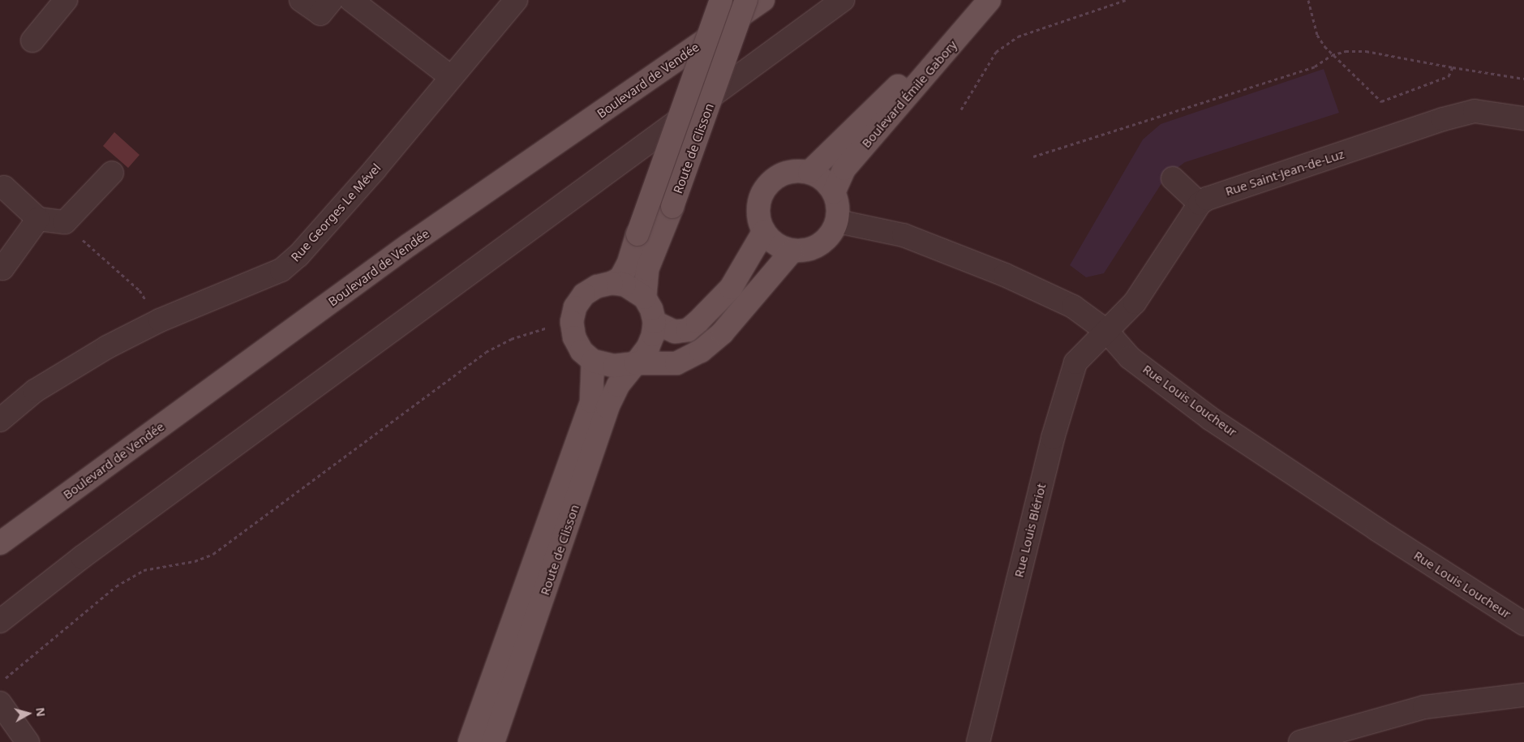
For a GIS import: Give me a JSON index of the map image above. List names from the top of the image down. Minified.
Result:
{"streets":{"main road":["Boulevard de Vendée","Boulevard Émile Gabory","Route de Clisson"],"street":["Rue Saint-Jean-de-Luz","Rue Georges Le Mével","Rue Louis Loucheur","Rue Louis Blériot"]},"crossings":[["Boulevard Émile Gabory","Rue Louis Loucheur"],["Rue Louis Loucheur","Rue Louis Blériot"]],"north":"right"}
